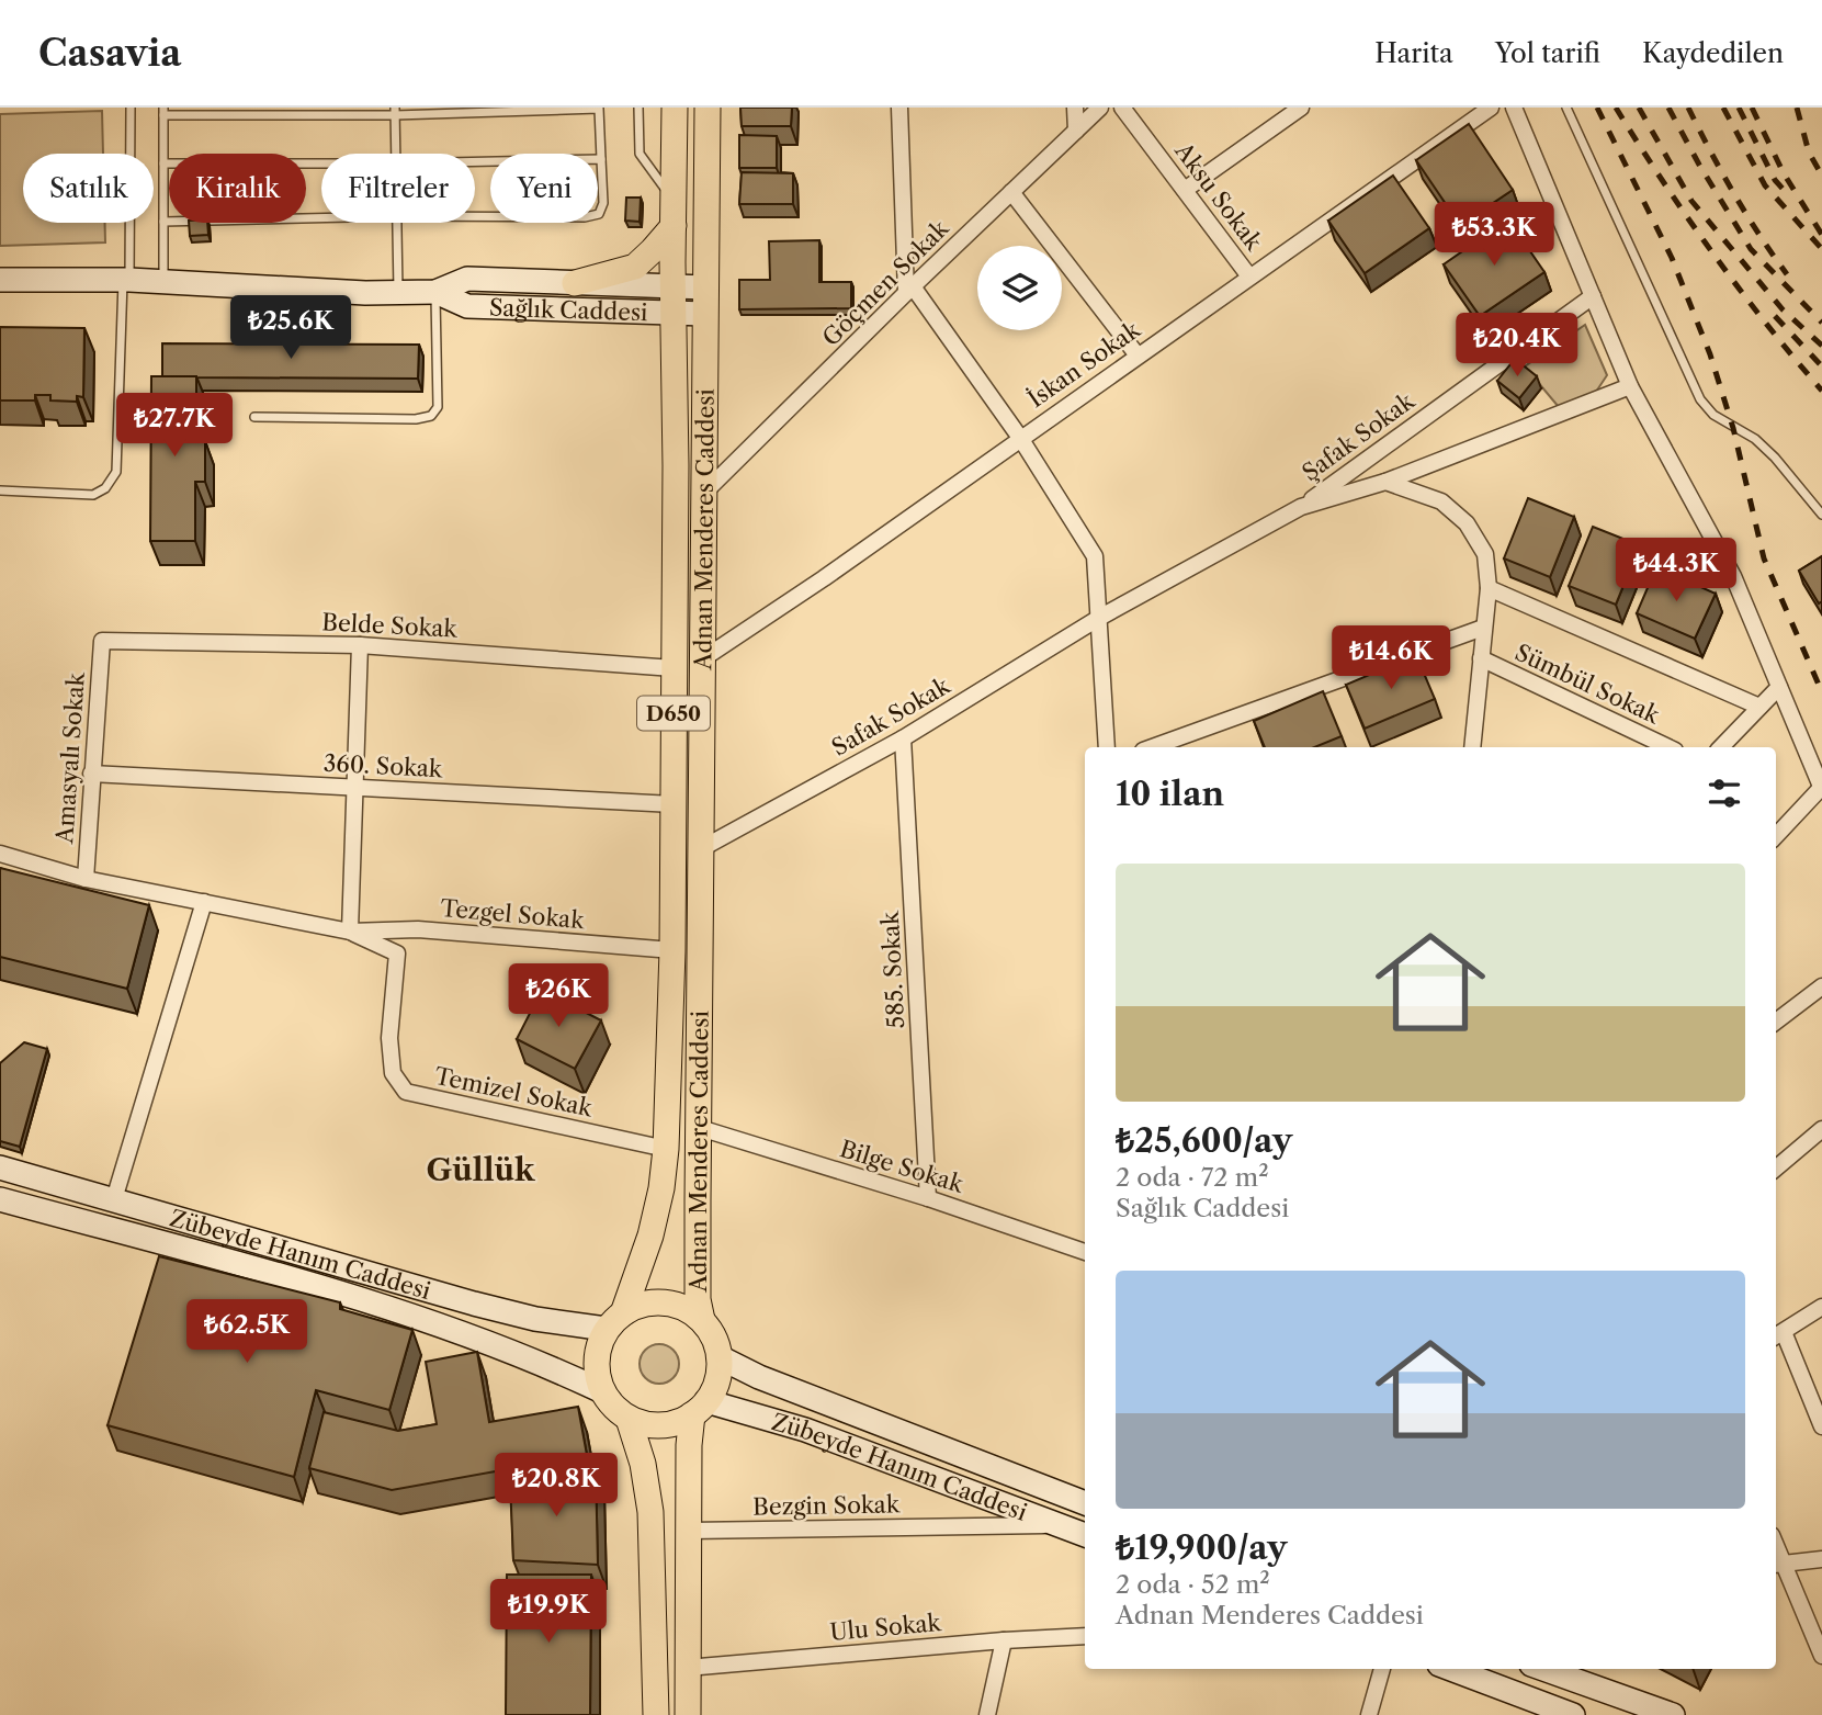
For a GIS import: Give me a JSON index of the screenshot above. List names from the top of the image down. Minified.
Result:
{"streets":{"main road":["Sağlık Caddesi","Adnan Menderes Caddesi","D650","Zübeyde Hanım Caddesi"],"street":["Aksu Sokak","Göçmen Sokak","İskan Sokak","Şafak Sokak","Belde Sokak","Sümbül Sokak","Safak Sokak","Amasyalı Sokak","360. Sokak","Tezgel Sokak","585. Sokak","Temizel Sokak","Bilge Sokak","Bezgin Sokak","Ulu Sokak"]},"crossings":[["Aksu Sokak","İskan Sokak"],["Göçmen Sokak","Adnan Menderes Caddesi"],["Sağlık Caddesi","Adnan Menderes Caddesi"],["İskan Sokak","Adnan Menderes Caddesi"],["Şafak Sokak","Safak Sokak"],["Adnan Menderes Caddesi","Belde Sokak"],["Adnan Menderes Caddesi","Safak Sokak"],["Adnan Menderes Caddesi","360. Sokak"],["Adnan Menderes Caddesi","Tezgel Sokak"],["Adnan Menderes Caddesi","Temizel Sokak"],["Adnan Menderes Caddesi","Bilge Sokak"],["Adnan Menderes Caddesi","Zübeyde Hanım Caddesi"],["Belde Sokak","Amasyalı Sokak"],["Safak Sokak","585. Sokak"],["Amasyalı Sokak","360. Sokak"],["Tezgel Sokak","Temizel Sokak"],["585. Sokak","Bilge Sokak"],["Zübeyde Hanım Caddesi","Bezgin Sokak"]],"districts":["Güllük"],"page":{"header":"Casavia","nav":["Harita","Yol tarifi","Kaydedilen"],"chip":["Satılık","Kiralık","Filtreler","Yeni"],"price":["₺53.3K","₺25.6K","₺20.4K","₺27.7K","₺44.3K","₺14.6K","₺26K","₺62.5K","₺20.8K","₺19.9K"],"heading":"10 ilan","list":[{"name":"₺25,600/ay","note":"2 oda · 72 m² · Sağlık Caddesi"},{"name":"₺19,900/ay","note":"2 oda · 52 m² · Adnan Menderes Caddesi"}]}}
